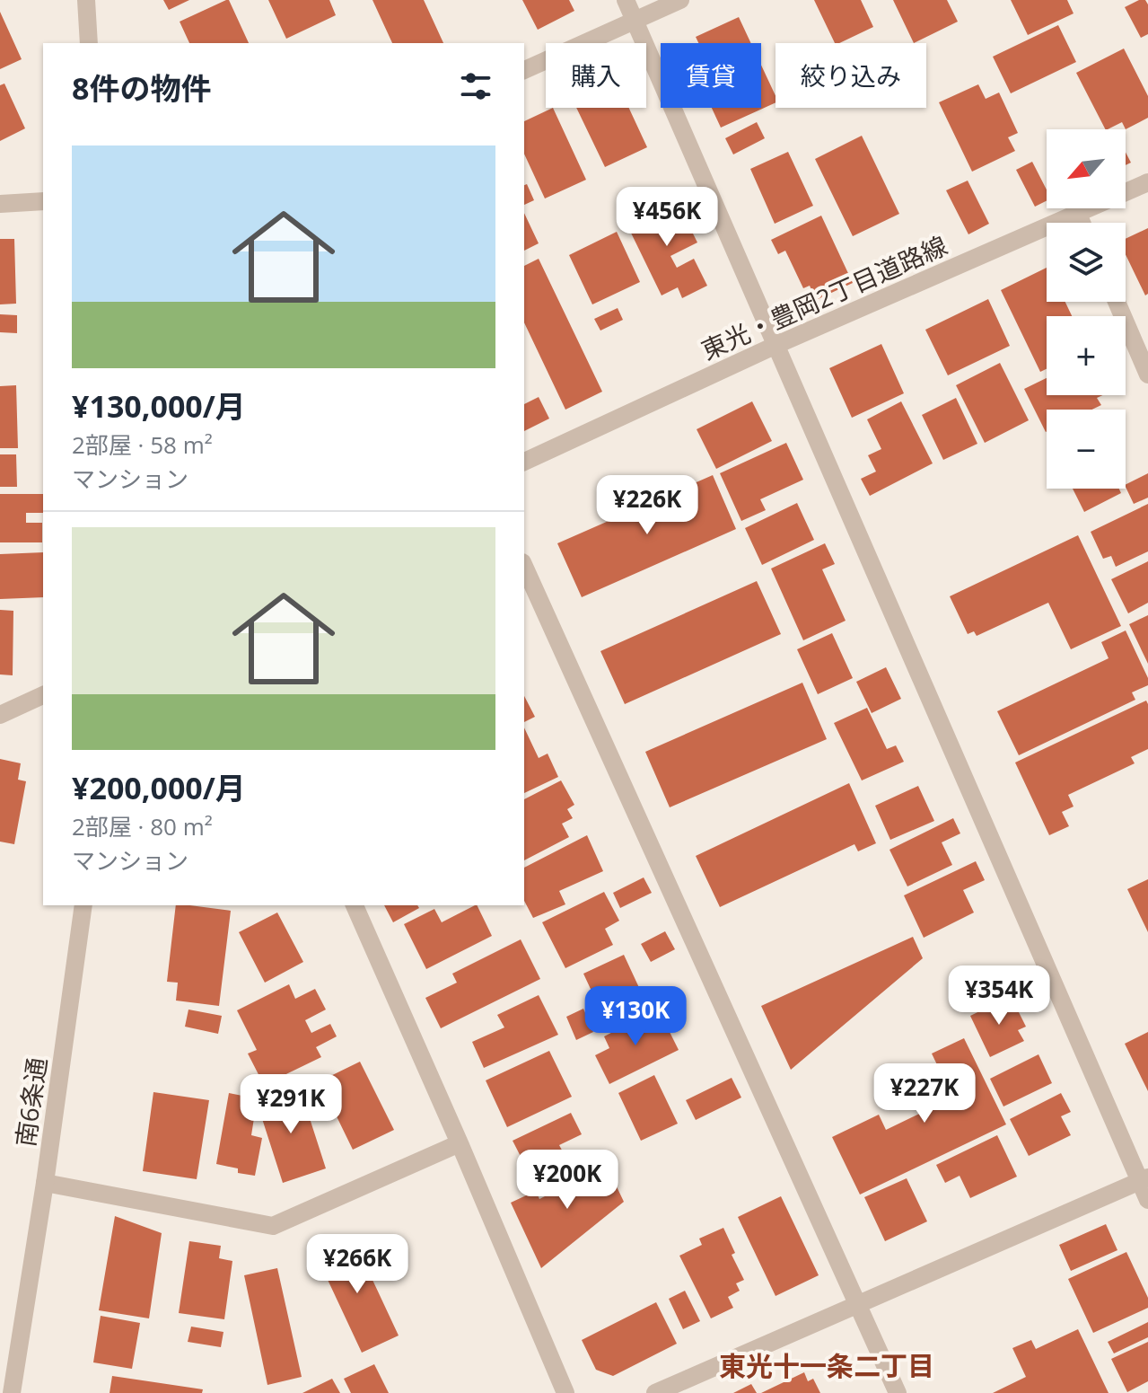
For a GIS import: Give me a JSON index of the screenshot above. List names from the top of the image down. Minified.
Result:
{"streets":{"street":["東光・豊岡2丁目道路線","南6条通"]},"districts":["東光十一条二丁目"],"north":"bottom left","page":{"chip":["購入","賃貸","絞り込み"],"heading":"8件の物件","map_buttons":["+","−"],"list":[{"name":"¥130,000/月","note":"2部屋 · 58 m² · マンション"},{"name":"¥200,000/月","note":"2部屋 · 80 m² · マンション"}],"price":["¥456K","¥226K","¥354K","¥130K","¥227K","¥291K","¥200K","¥266K"]}}
